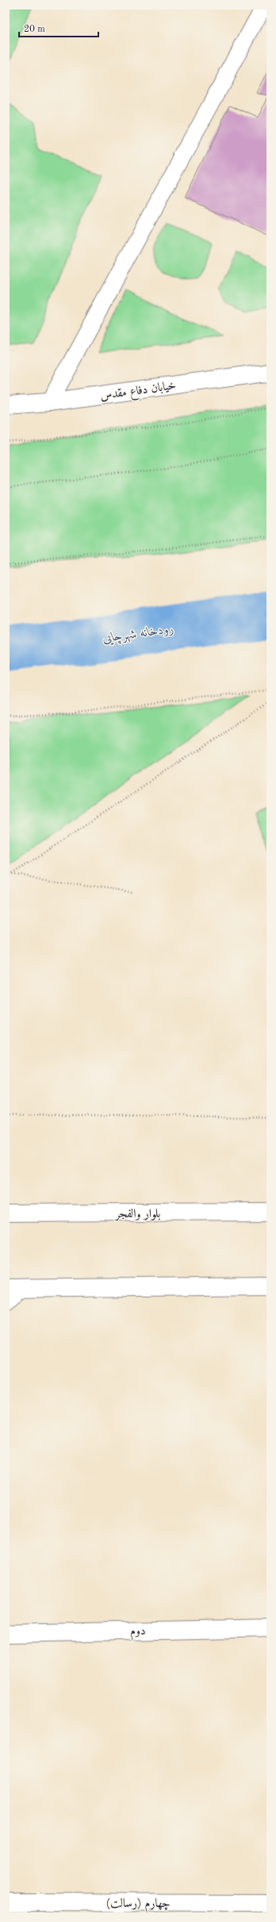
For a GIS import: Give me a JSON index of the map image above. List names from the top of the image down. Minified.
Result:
{"streets":{"main road":["خیابان دفاع مقدس","بلوار والفجر","دوم","چهارم (رسالت)"]},"water":["رودخانه شهرچایی"],"scale_bar":"20 m"}
